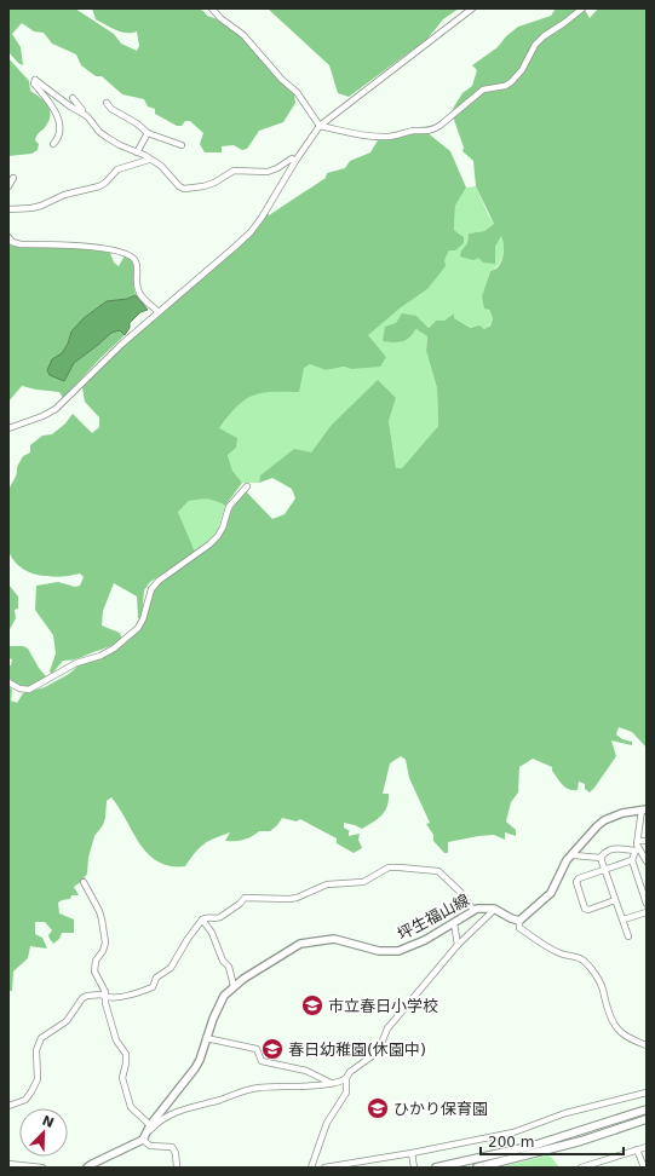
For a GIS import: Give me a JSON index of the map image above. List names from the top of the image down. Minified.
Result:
{"streets":{"main road":["坪生福山線"]},"places":{"school or university":["市立春日小学校","春日幼稚園(休園中)","ひかり保育園"]},"scale_bar":"200 m","north":"top right"}
